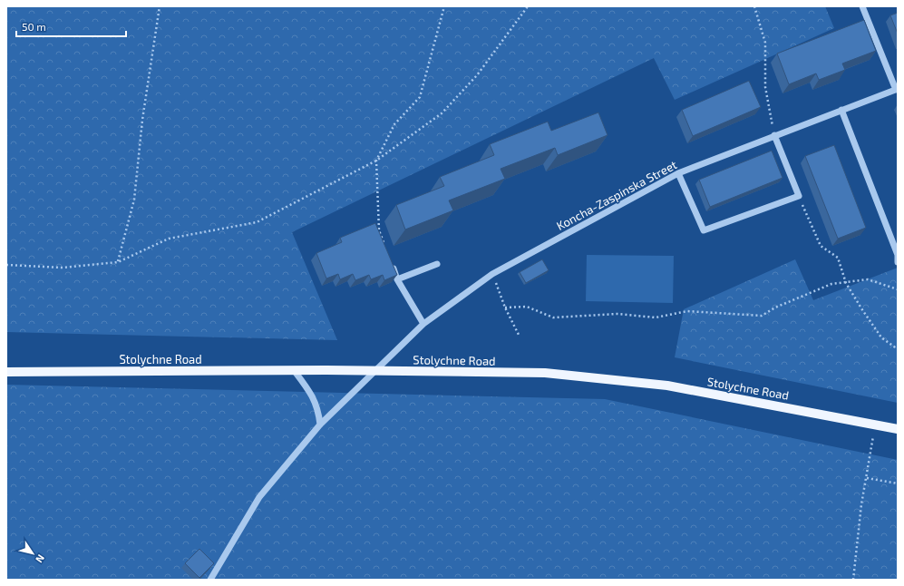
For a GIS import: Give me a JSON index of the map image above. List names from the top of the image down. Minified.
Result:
{"streets":{"main road":["Stolychne Road"],"street":["Koncha-Zaspinska Street"]},"crossings":[["Koncha-Zaspinska Street","Stolychne Road"]],"scale_bar":"50 m","north":"bottom right"}
